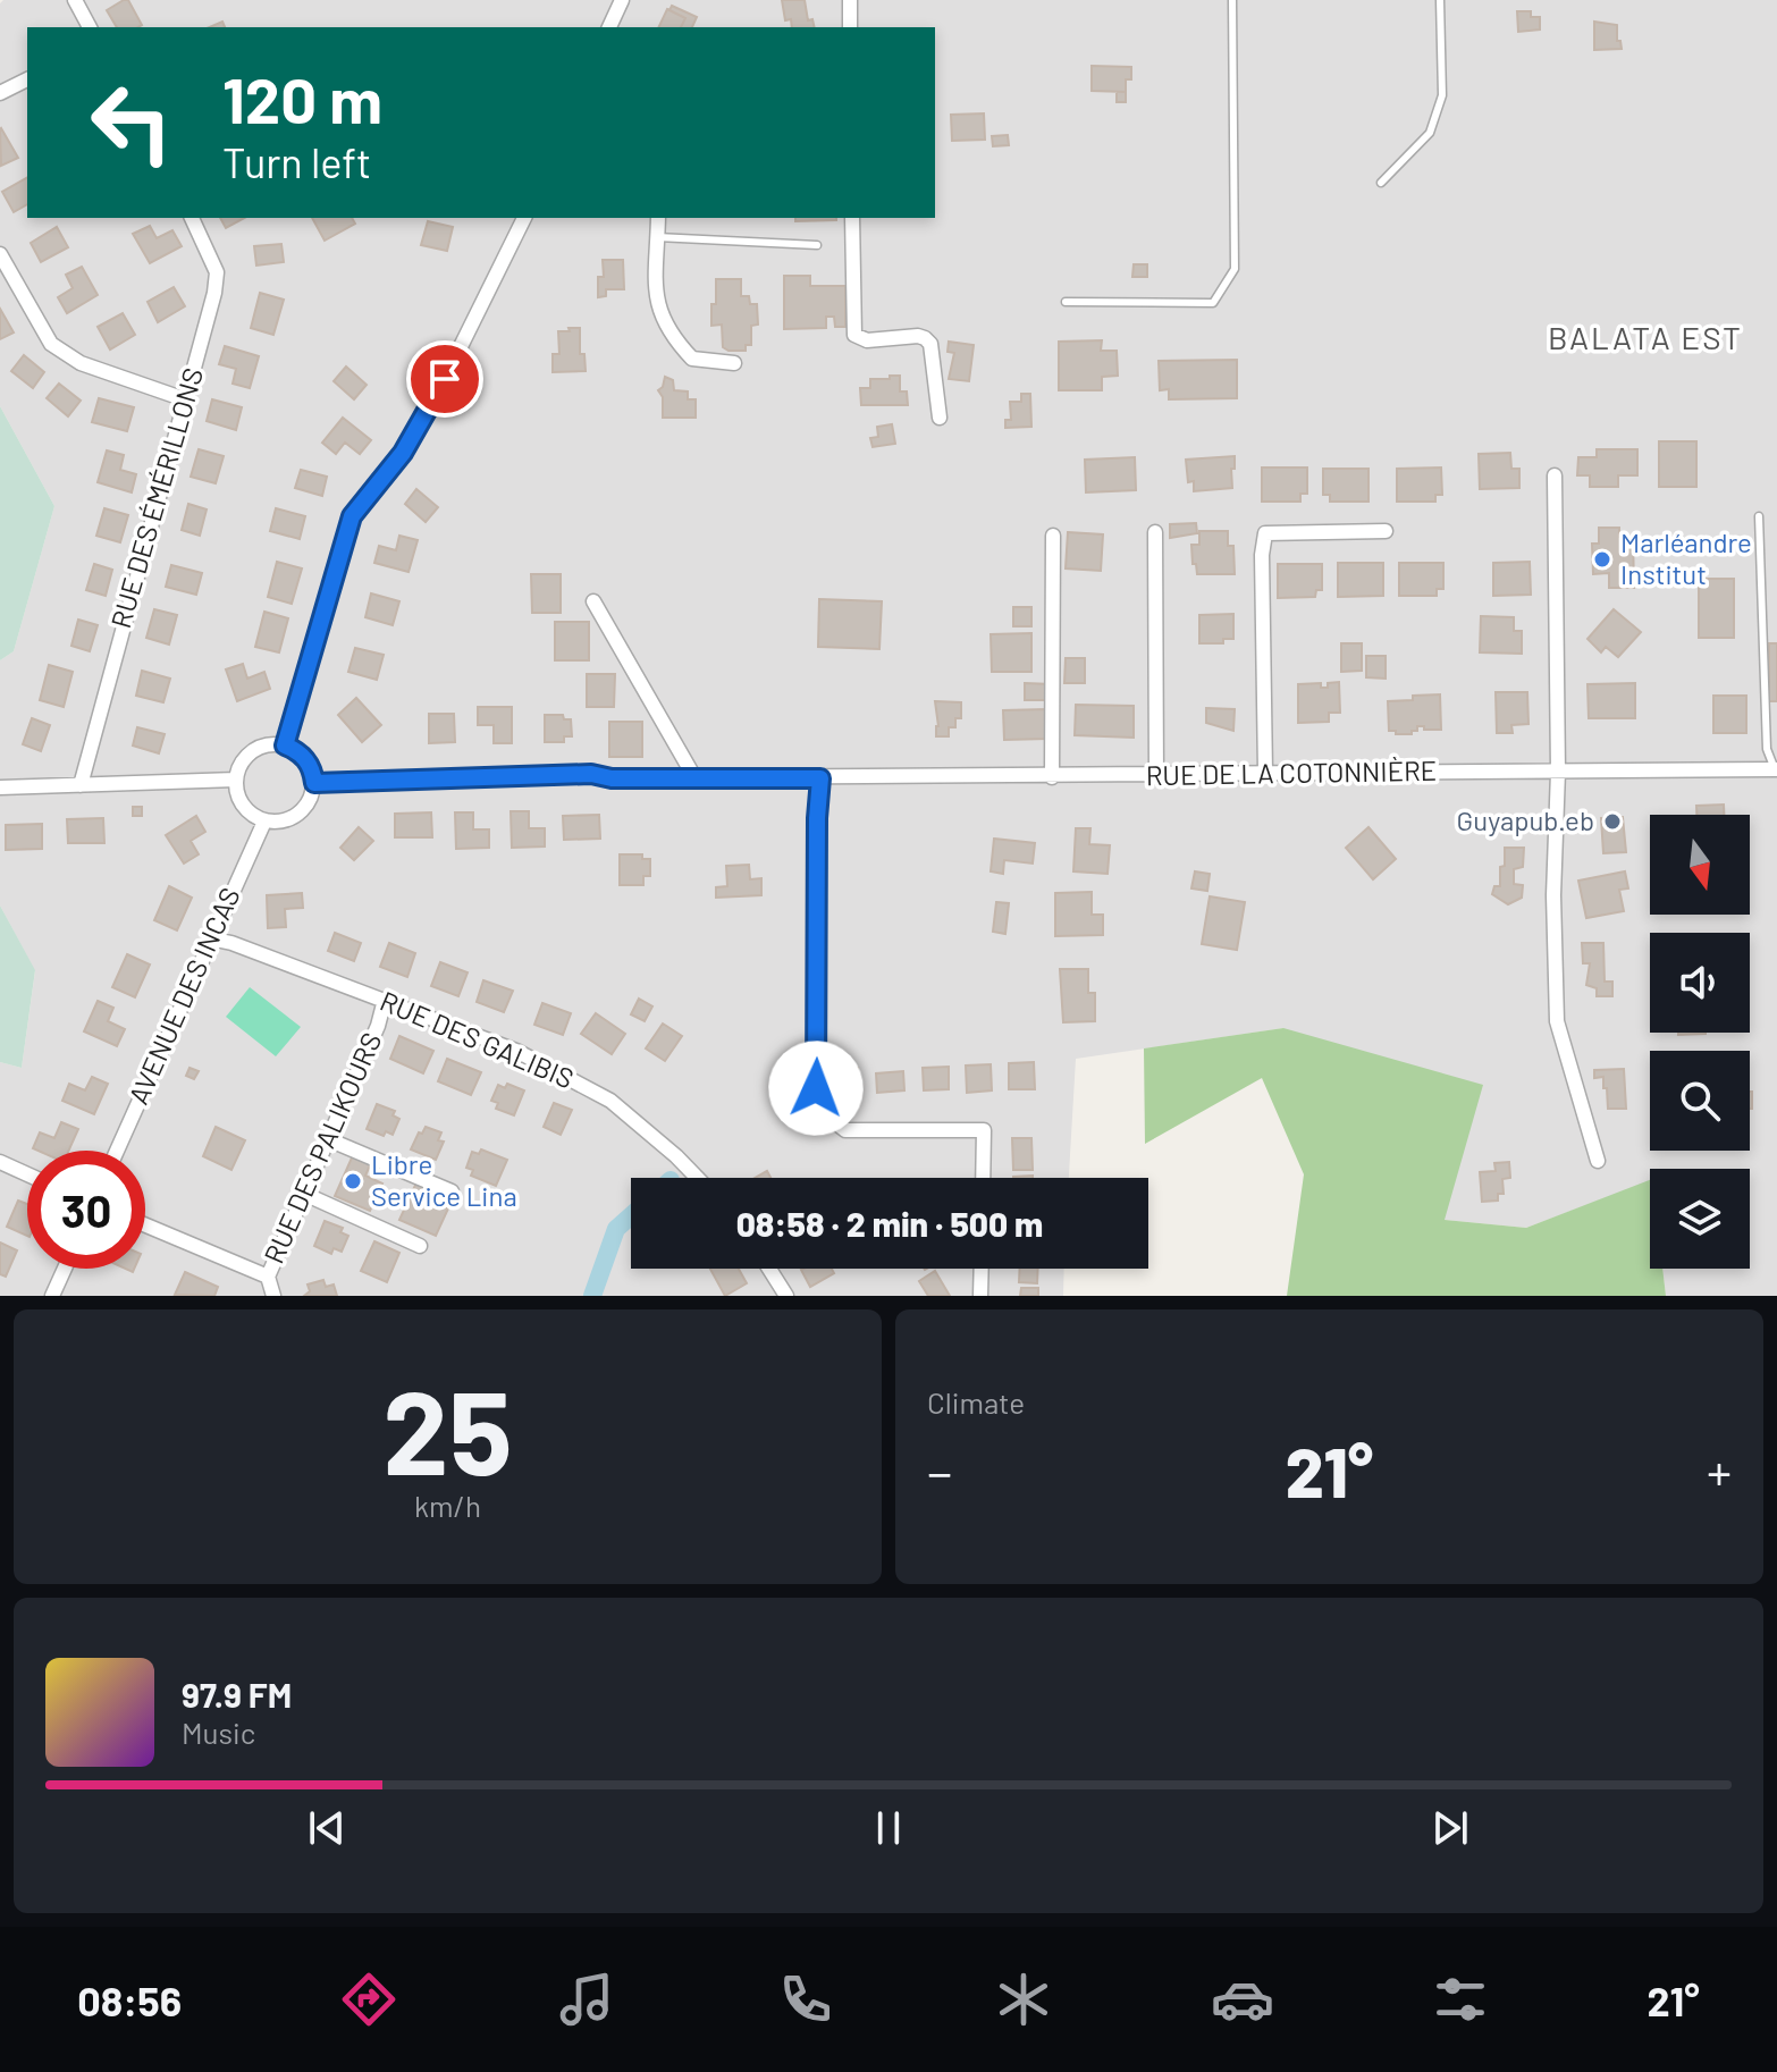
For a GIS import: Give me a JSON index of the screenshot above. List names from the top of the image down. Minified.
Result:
{"streets":{"street":["RUE DES ÉMÉRILLONS","RUE DE LA COTONNIÈRE","AVENUE DES INCAS","RUE DES GALIBIS","RUE DES PALIKOURS"]},"crossings":[["RUE DE LA COTONNIÈRE","AVENUE DES INCAS"],["AVENUE DES INCAS","RUE DES GALIBIS"],["RUE DES GALIBIS","RUE DES PALIKOURS"]],"districts":["BALATA EST"],"places":["Marléandre Institut","Guyapub.eb","Libre Service Lina"],"north":"bottom","page":{"turn":["120 m","Turn left"],"limit":"30","trip":"08:58 · 2 min · 500 m","tile":[["25","km/h"],"Climate"],"heat":["−","21°","+"],"song":["97.9 FM","Music"],"tabs":["08:56","21°"]}}
